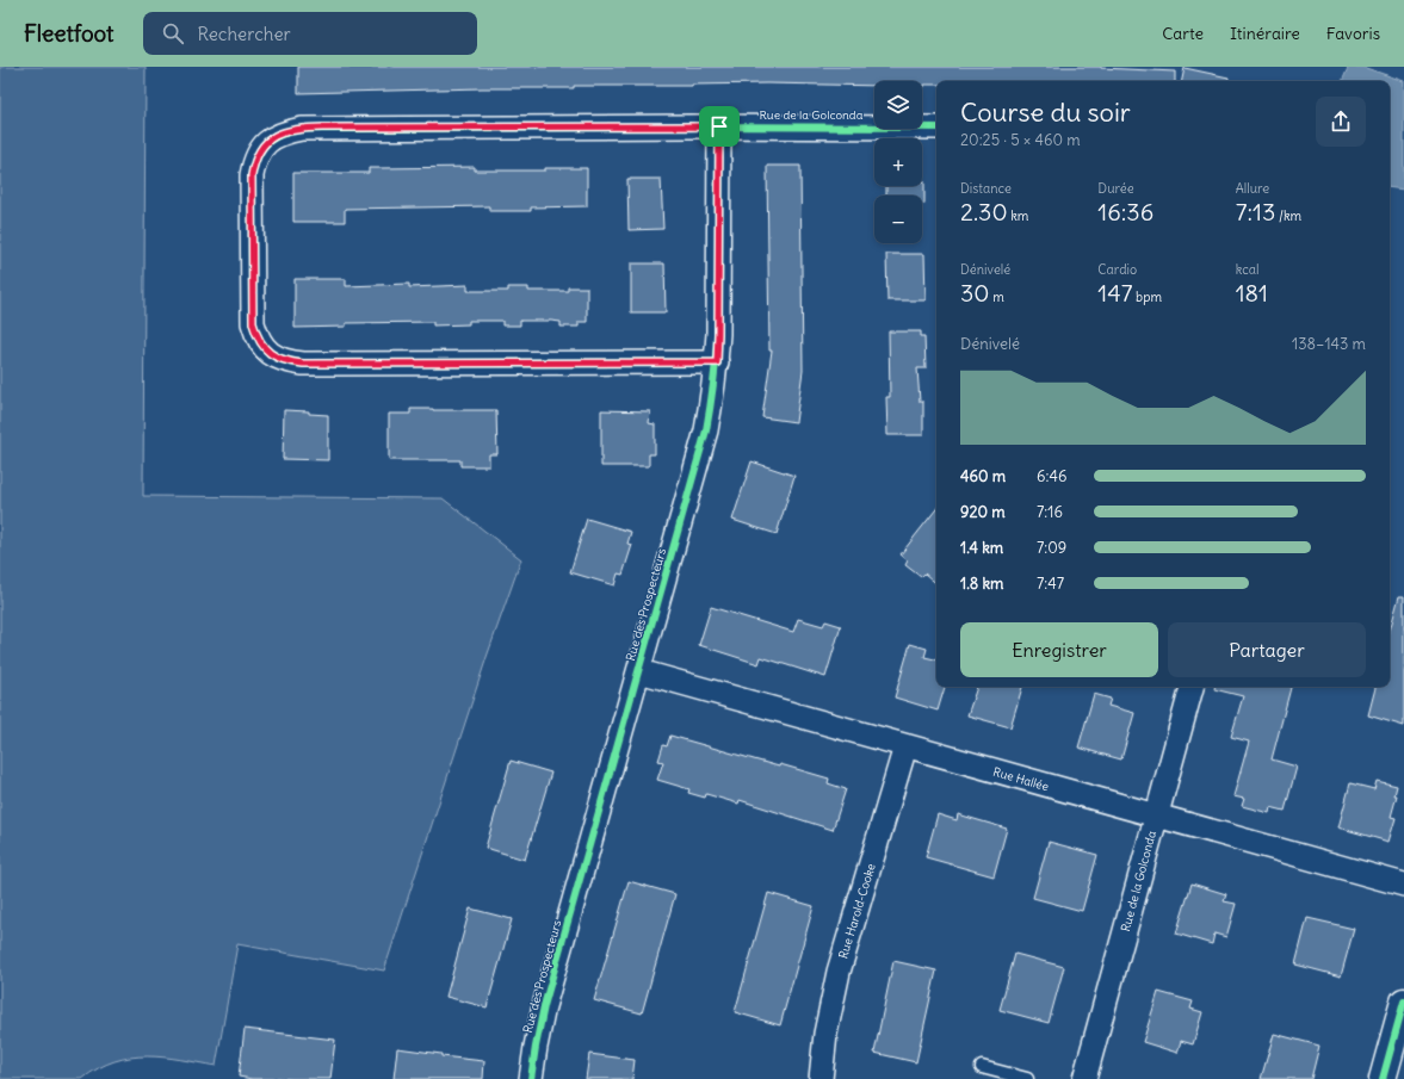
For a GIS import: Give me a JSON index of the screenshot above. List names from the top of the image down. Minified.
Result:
{"streets":{"street":["Rue de la Golconda","Rue des Prospecteurs","Rue Hallée","Rue Harold-Cooke"]},"crossings":[["Rue de la Golconda","Rue des Prospecteurs"],["Rue de la Golconda","Rue Hallée"],["Rue des Prospecteurs","Rue Hallée"],["Rue Hallée","Rue Harold-Cooke"]],"page":{"header":"Fleetfoot","search":"Rechercher","nav":["Carte","Itinéraire","Favoris"],"map_buttons":["+","−"],"heading":["Course du soir","20:25 · 5 × 460 m"],"stats":[["Distance","2.30 km"],["Durée","16:36"],["Allure","7:13 /km"],["Dénivelé","30 m"],["Cardio","147 bpm"],["kcal","181"]],"chart":["Dénivelé","138–143 m"],"list":[{"name":"460 m","note":"6:46"},{"name":"920 m","note":"7:16"},{"name":"1.4 km","note":"7:09"},{"name":"1.8 km","note":"7:47"}],"buttons":["Enregistrer","Partager"]}}
